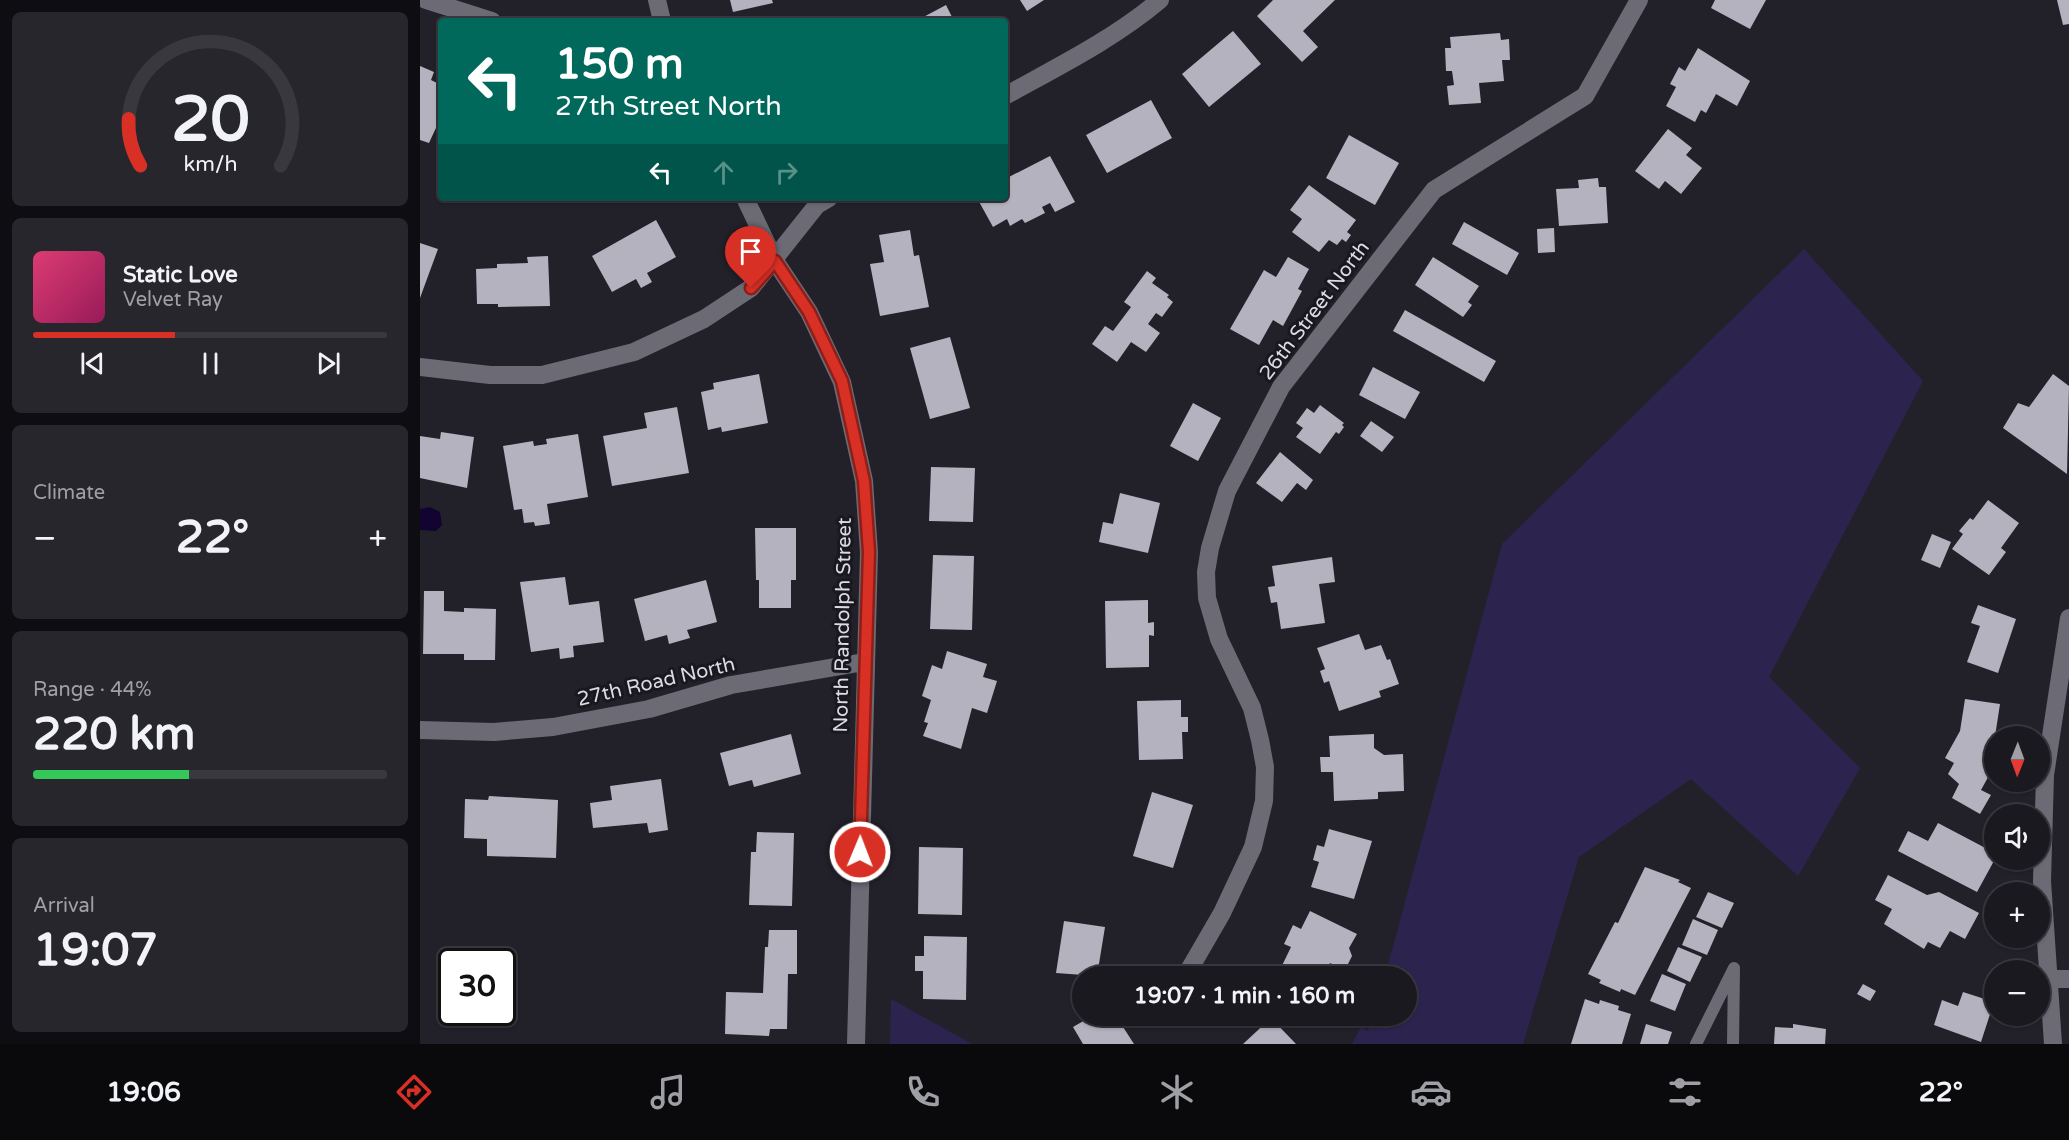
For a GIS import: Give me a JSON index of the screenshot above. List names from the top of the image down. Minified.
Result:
{"streets":{"street":["26th Street North","North Randolph Street","27th Road North"]},"crossings":[["North Randolph Street","27th Road North"]],"north":"bottom","page":{"turn":["150 m","27th Street North"],"song":["Static Love","Velvet Ray"],"tile":["Climate",["Range · 44%","220 km"],["Arrival","19:07"]],"heat":["−","22°","+"],"map_buttons":["+","−"],"limit":"30","trip":"19:07 · 1 min · 160 m","tabs":["19:06","22°"],"gauge":["20","km/h"]}}
